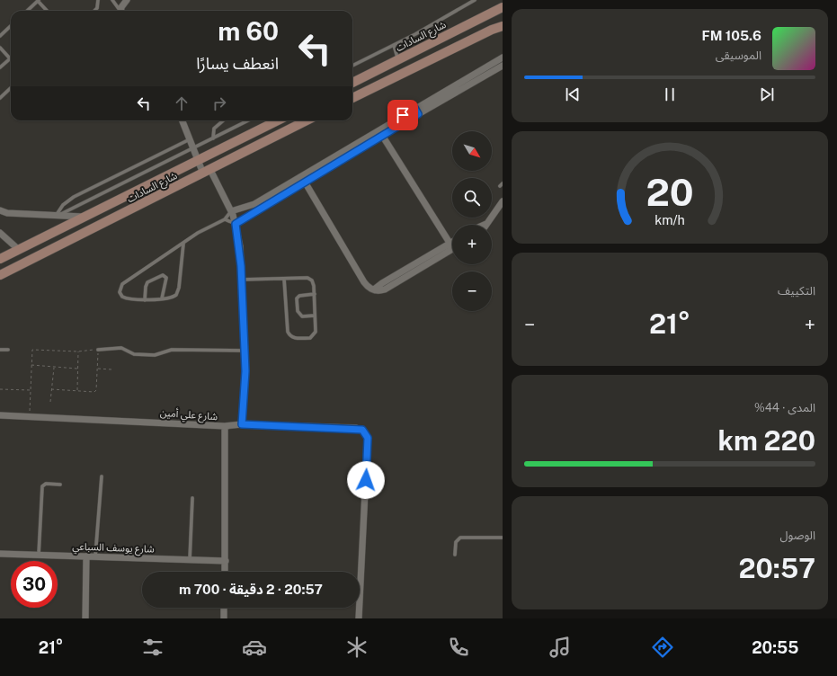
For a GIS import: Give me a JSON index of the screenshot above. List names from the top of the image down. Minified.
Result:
{"streets":{"main road":["شارع السادات"],"street":["شارع علي أمين","شارع يوسف السباعي"]},"crossings":[["شارع علي أمين","شارع يوسف السباعي"]],"north":"bottom right","page":{"turn":["60 m","انعطف يسارًا"],"song":["105.6 FM","الموسيقى"],"map_buttons":["+","−"],"tile":["التكييف",["المدى · 44%","220 km"],["الوصول","20:57"]],"heat":["−","21°","+"],"limit":"30","trip":"20:57 · 2 دقيقة · 700 m","tabs":["20:55","21°"],"gauge":["20","km/h"]}}
